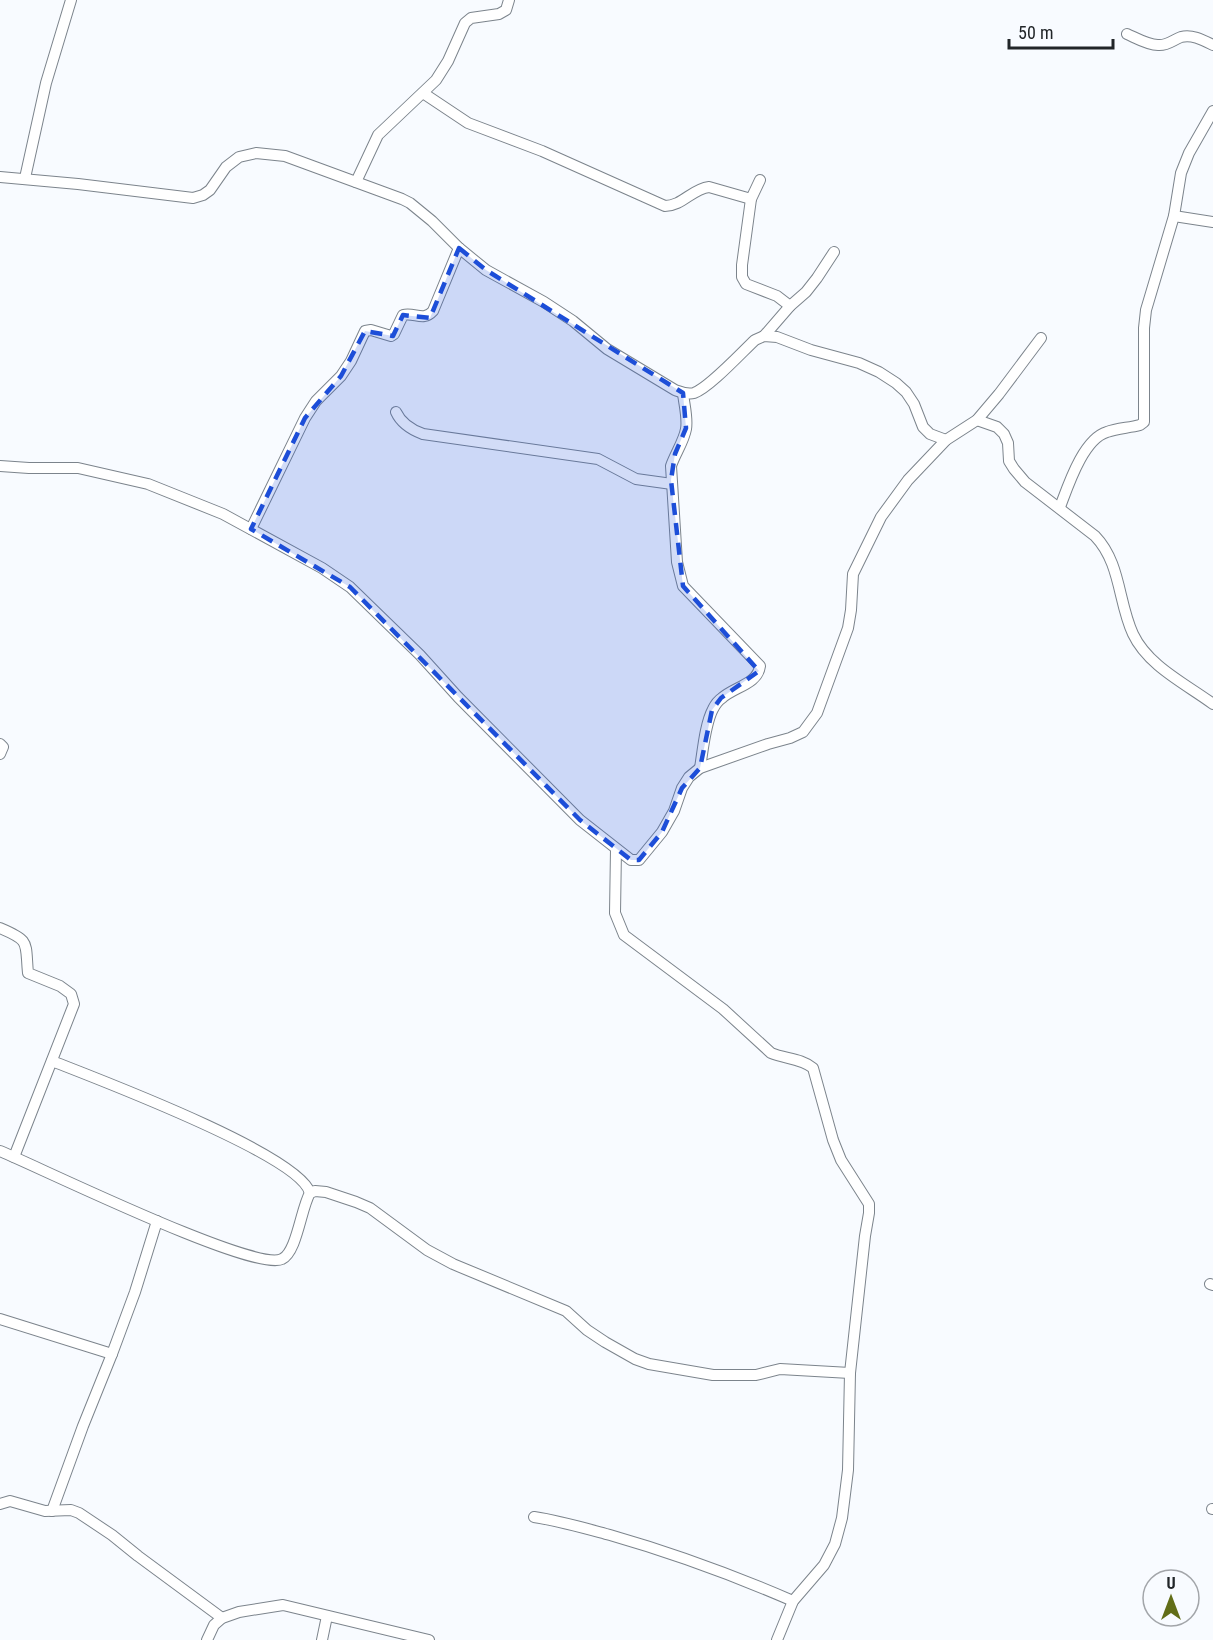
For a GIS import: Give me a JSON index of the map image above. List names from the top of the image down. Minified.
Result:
{"scale_bar":"50 m","north":"top"}
